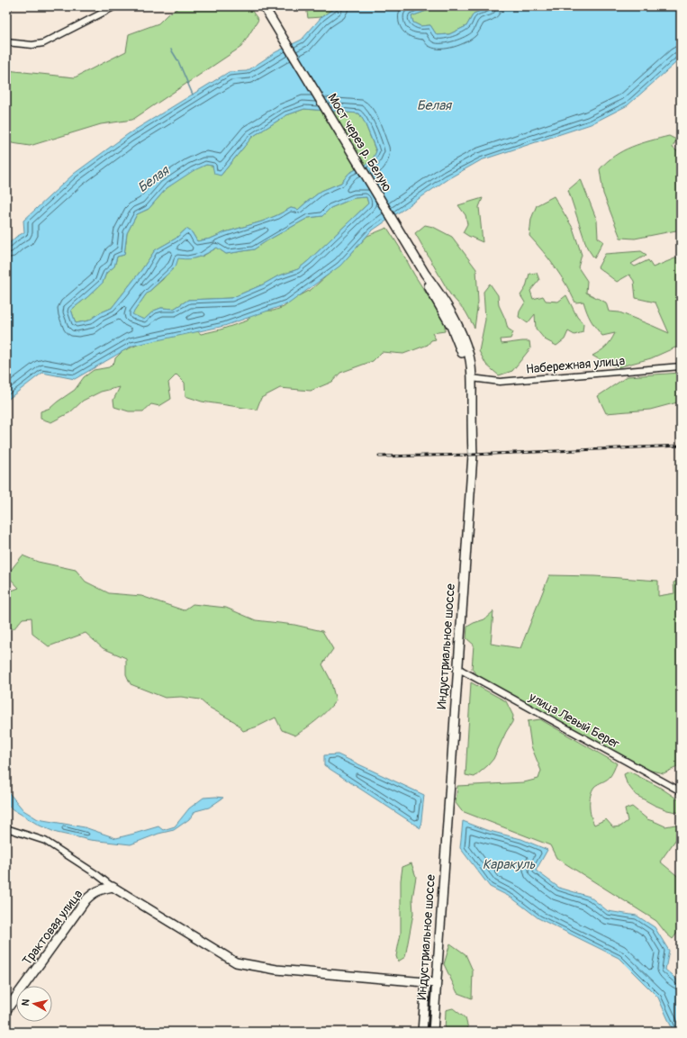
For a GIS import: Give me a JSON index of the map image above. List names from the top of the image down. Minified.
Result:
{"streets":{"main road":["Мост через р. Белую","Индустриальное шоссе","Трактовая улица"],"street":["Набережная улица","улица Левый Берег"]},"crossings":[["Мост через р. Белую","Индустриальное шоссе"],["Набережная улица","Индустриальное шоссе"],["Индустриальное шоссе","улица Левый Берег"]],"water":["Белая","Каракуль"],"north":"left"}
